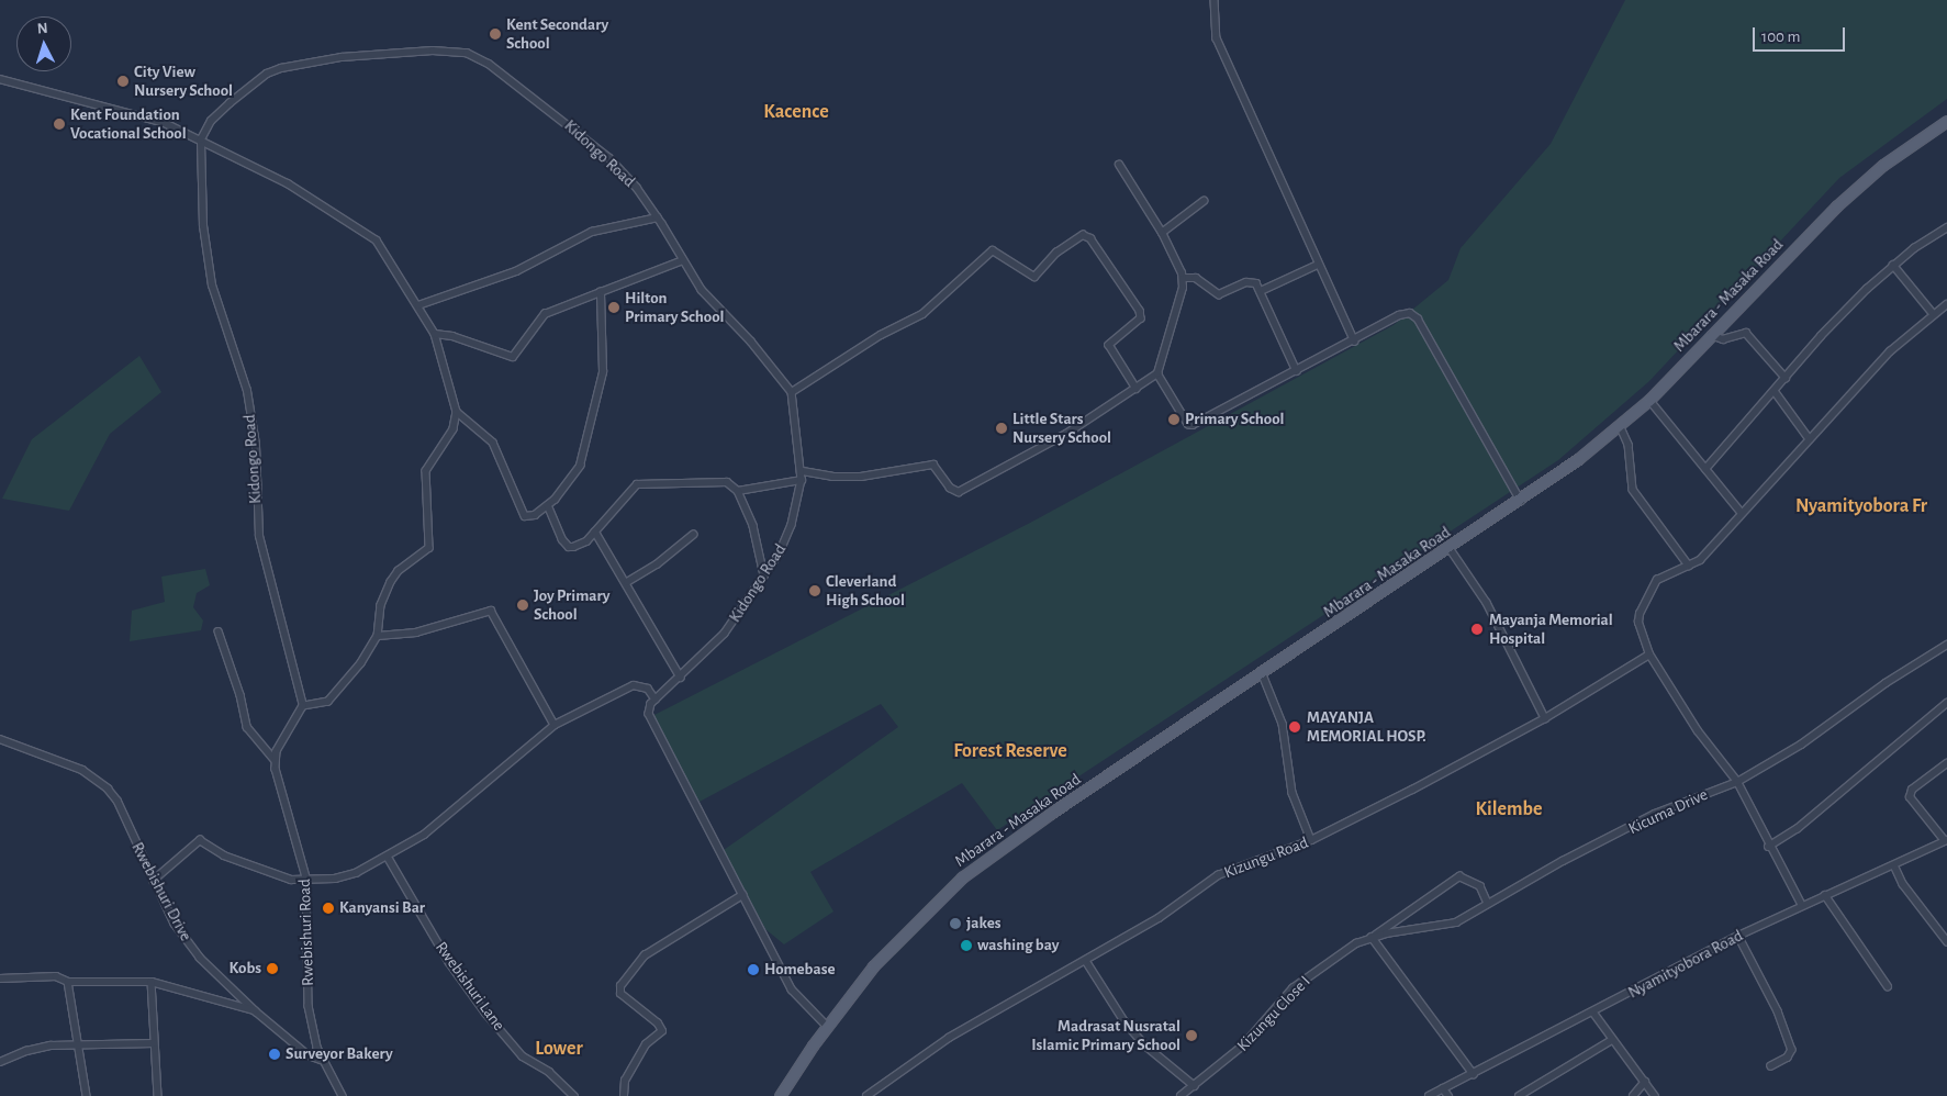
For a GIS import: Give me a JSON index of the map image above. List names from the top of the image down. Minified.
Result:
{"streets":{"main road":["Mbarara - Masaka Road"],"street":["Kidongo Road","Kicuma Drive","Kizungu Road","Rwebishuri Drive","Rwebishuri Road","Nyamityobora Road","Rwebishuri Lane","Kizungu Close I"]},"crossings":[["Kicuma Drive","Kizungu Close I"],["Rwebishuri Drive","Rwebishuri Road"]],"districts":["Kacence","Nyamityobora Fr","Forest Reserve","Kilembe","Lower"],"places":["Kent Secondary School","City View Nursery School","Kent Foundation Vocational School","Hilton Primary School","Primary School","Little Stars Nursery School","Cleverland High School","Joy Primary School","Mayanja Memorial Hospital","MAYANJA MEMORIAL HOSP.","Kanyansi Bar","jakes","washing bay","Kobs","Homebase","Madrasat Nusratal Islamic Primary School","Surveyor Bakery"],"scale_bar":"100 m","north":"top"}
